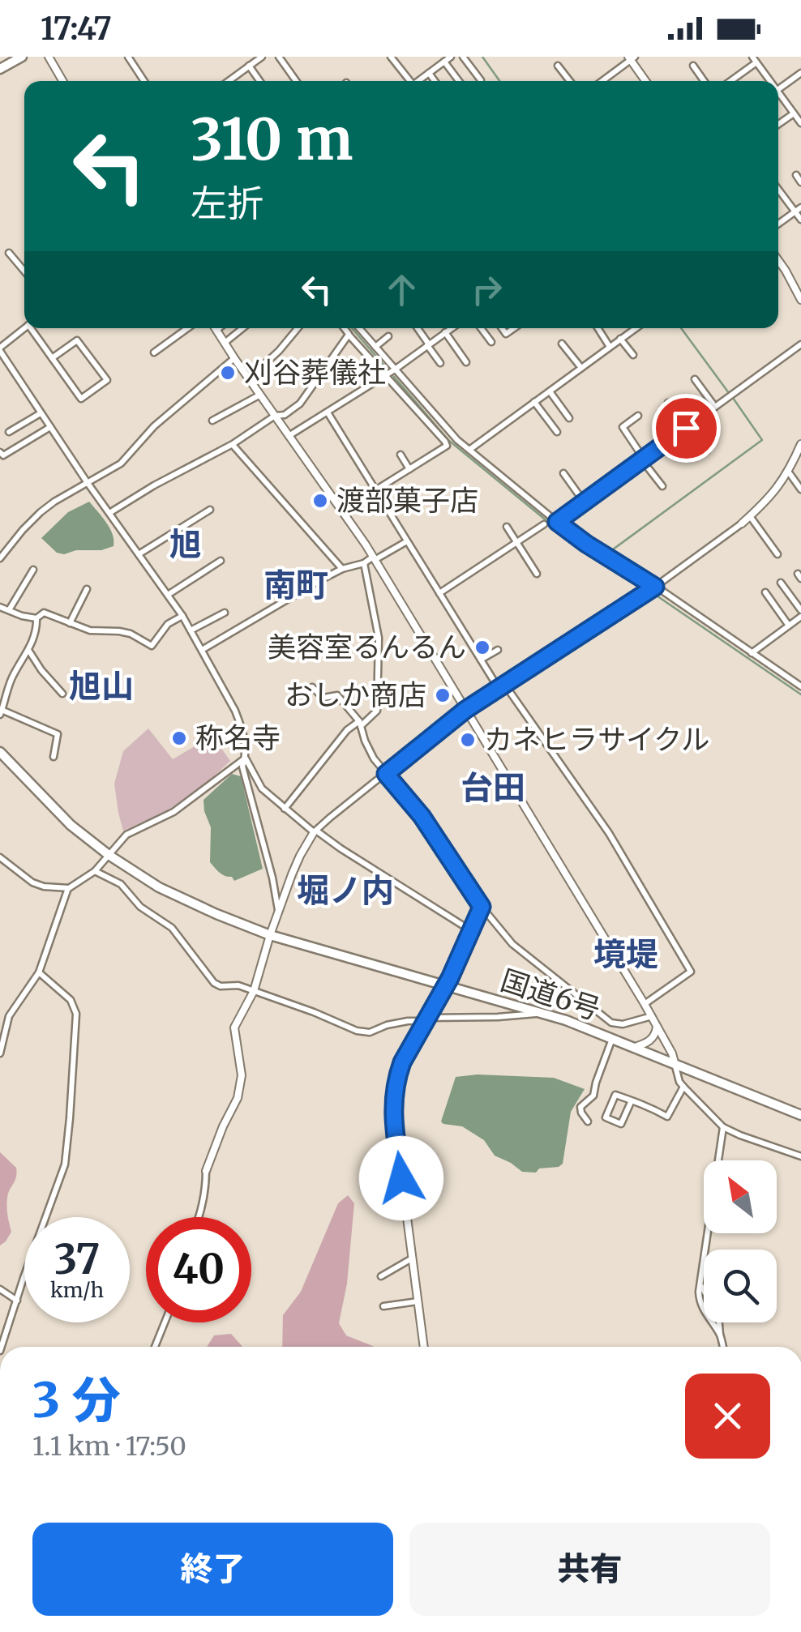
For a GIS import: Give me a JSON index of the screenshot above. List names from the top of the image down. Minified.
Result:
{"streets":{"main road":["国道6号"]},"districts":["旭","南町","旭山","台田","堀ノ内","境堤"],"places":["刈谷葬儀社","渡部菓子店","美容室るんるん","おしか商店","称名寺","カネヒラサイクル"],"north":"top left","page":{"status":"17:47","turn":["310 m","左折"],"speed":"37 km/h","limit":"40","heading":["3 分","1.1 km · 17:50"],"buttons":["終了","共有"]}}
